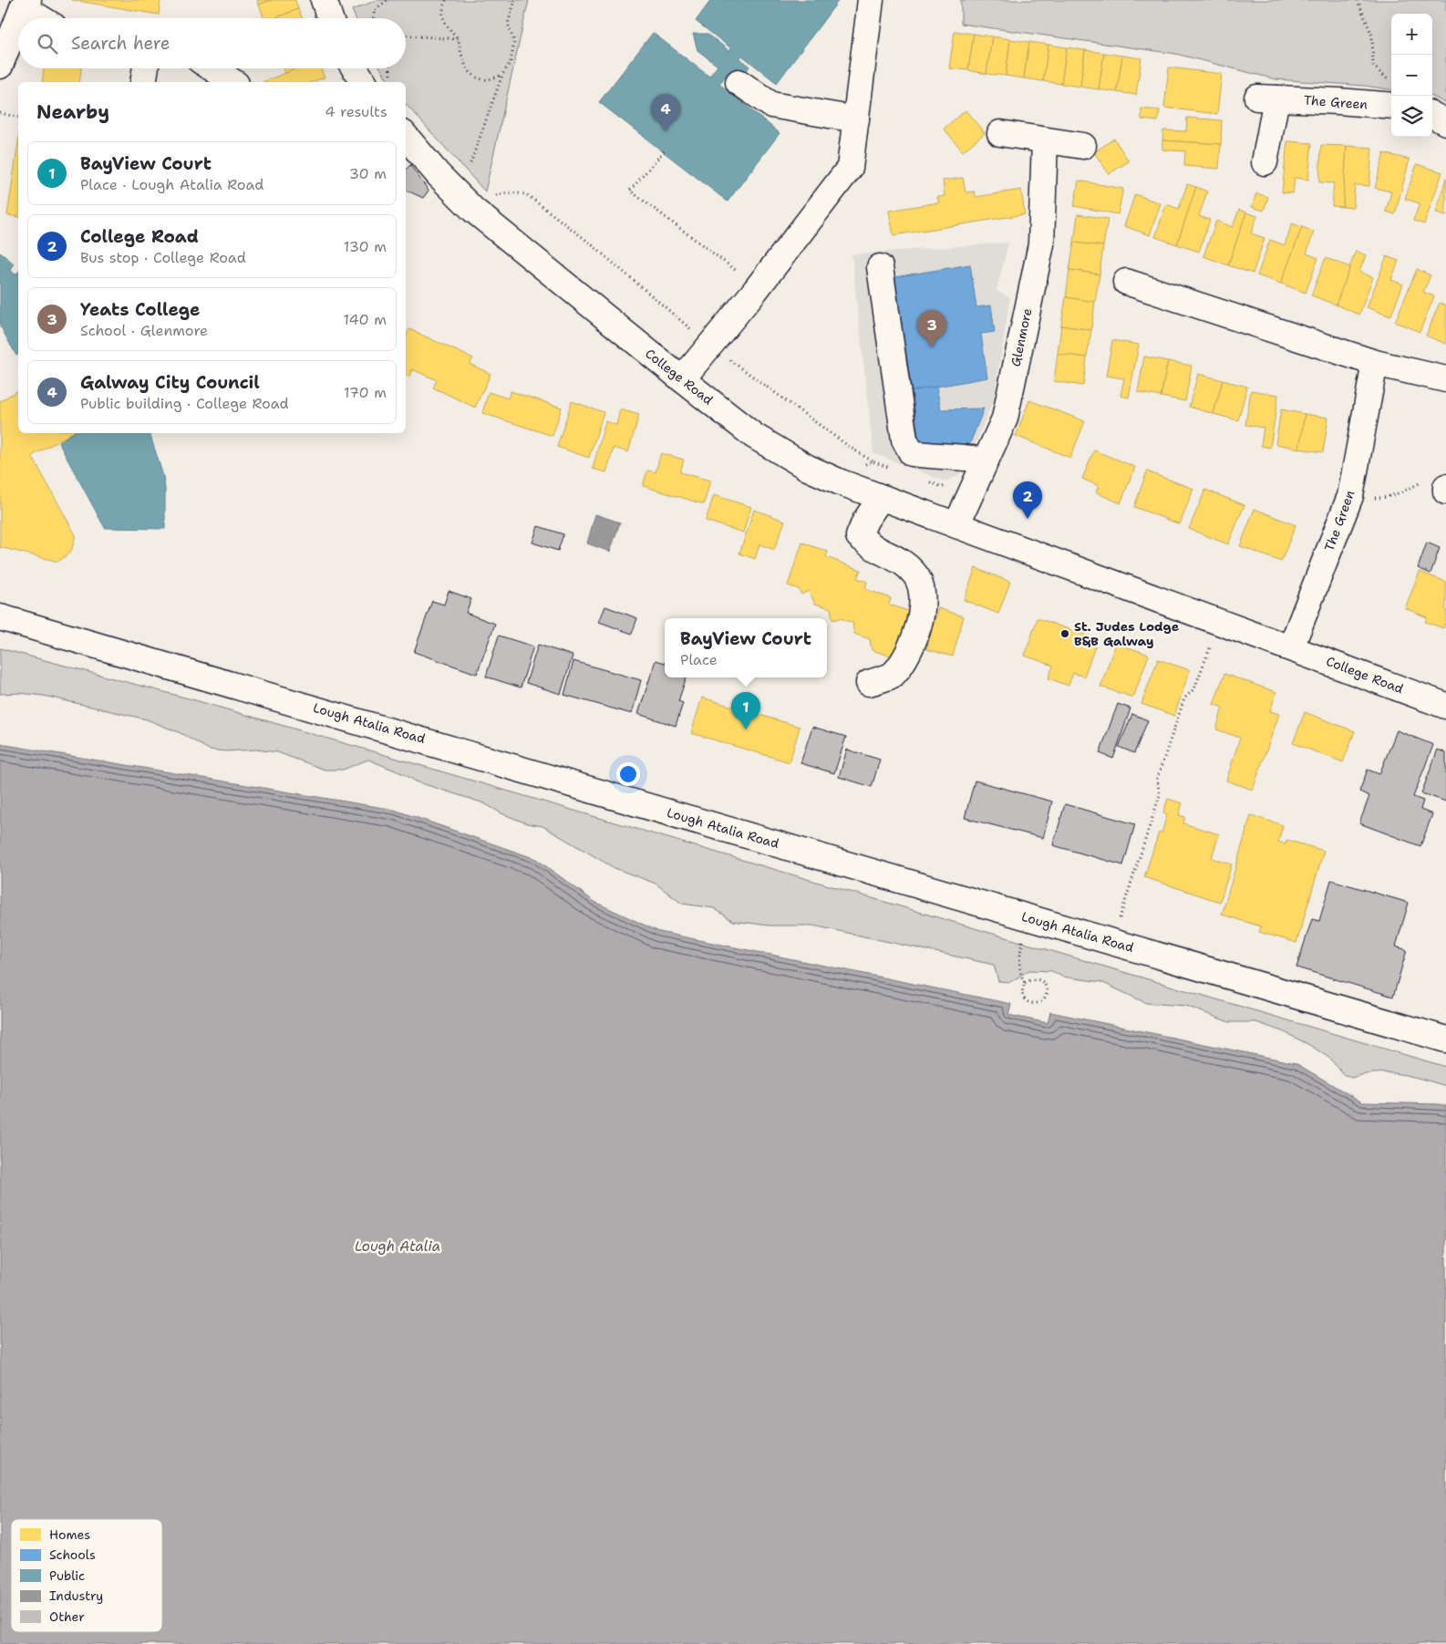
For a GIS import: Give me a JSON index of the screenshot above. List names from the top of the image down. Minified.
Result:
{"streets":{"street":["The Green","Glenmore","College Road","Lough Atalia Road"]},"crossings":[["The Green","College Road"],["Glenmore","College Road"]],"water":["Lough Atalia"],"places":["St. Judes Lodge B&B Galway"],"legend":["Homes","Schools","Public","Industry","Other"],"page":{"map_buttons":["+","−"],"search":"Search here","heading":["Nearby","4 results"],"pins":["4","3","2","1"],"list":[{"mark":"1","name":"BayView Court","note":"Place · Lough Atalia Road","value":"30 m"},{"mark":"2","name":"College Road","note":"Bus stop · College Road","value":"130 m"},{"mark":"3","name":"Yeats College","note":"School · Glenmore","value":"140 m"},{"mark":"4","name":"Galway City Council","note":"Public building · College Road","value":"170 m"}],"popup":["BayView Court","Place"]}}
